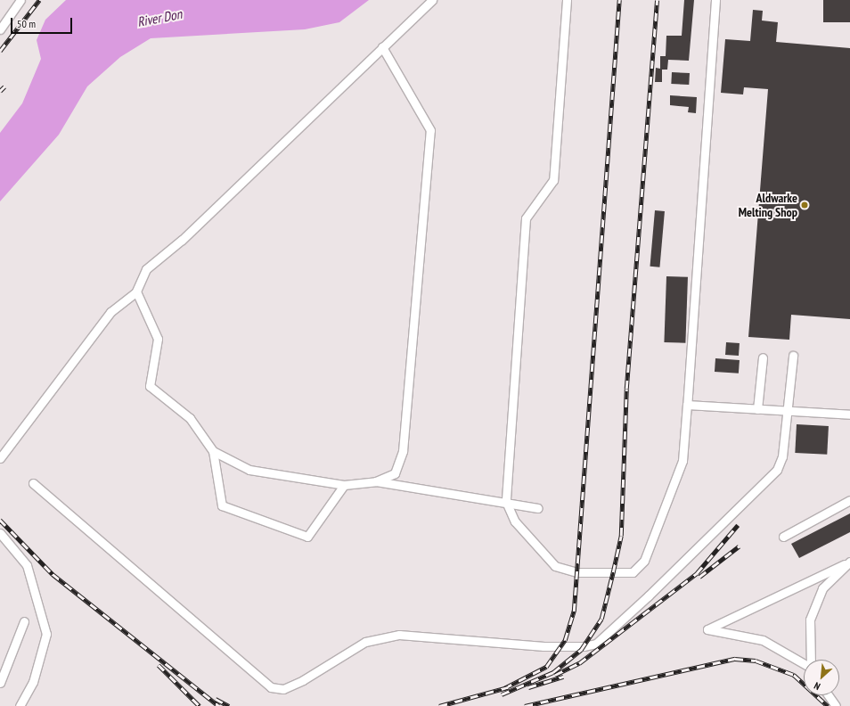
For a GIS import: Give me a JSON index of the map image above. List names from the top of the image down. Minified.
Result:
{"water":["River Don"],"places":["Aldwarke Melting Shop"],"scale_bar":"50 m","north":"bottom left"}
